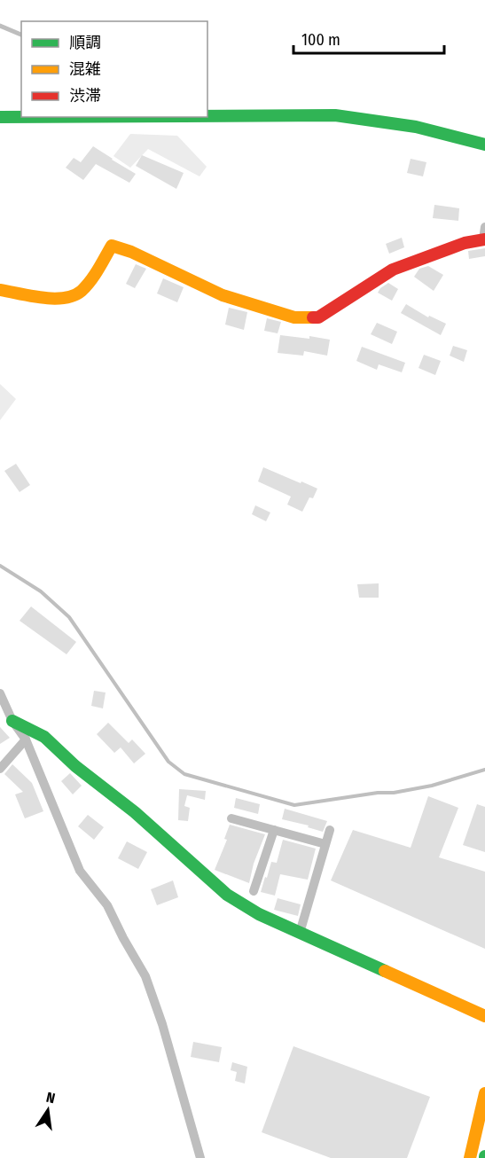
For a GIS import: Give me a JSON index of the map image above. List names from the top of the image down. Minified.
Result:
{"legend":["順調","混雑","渋滞"],"scale_bar":"100 m","north":"top"}
